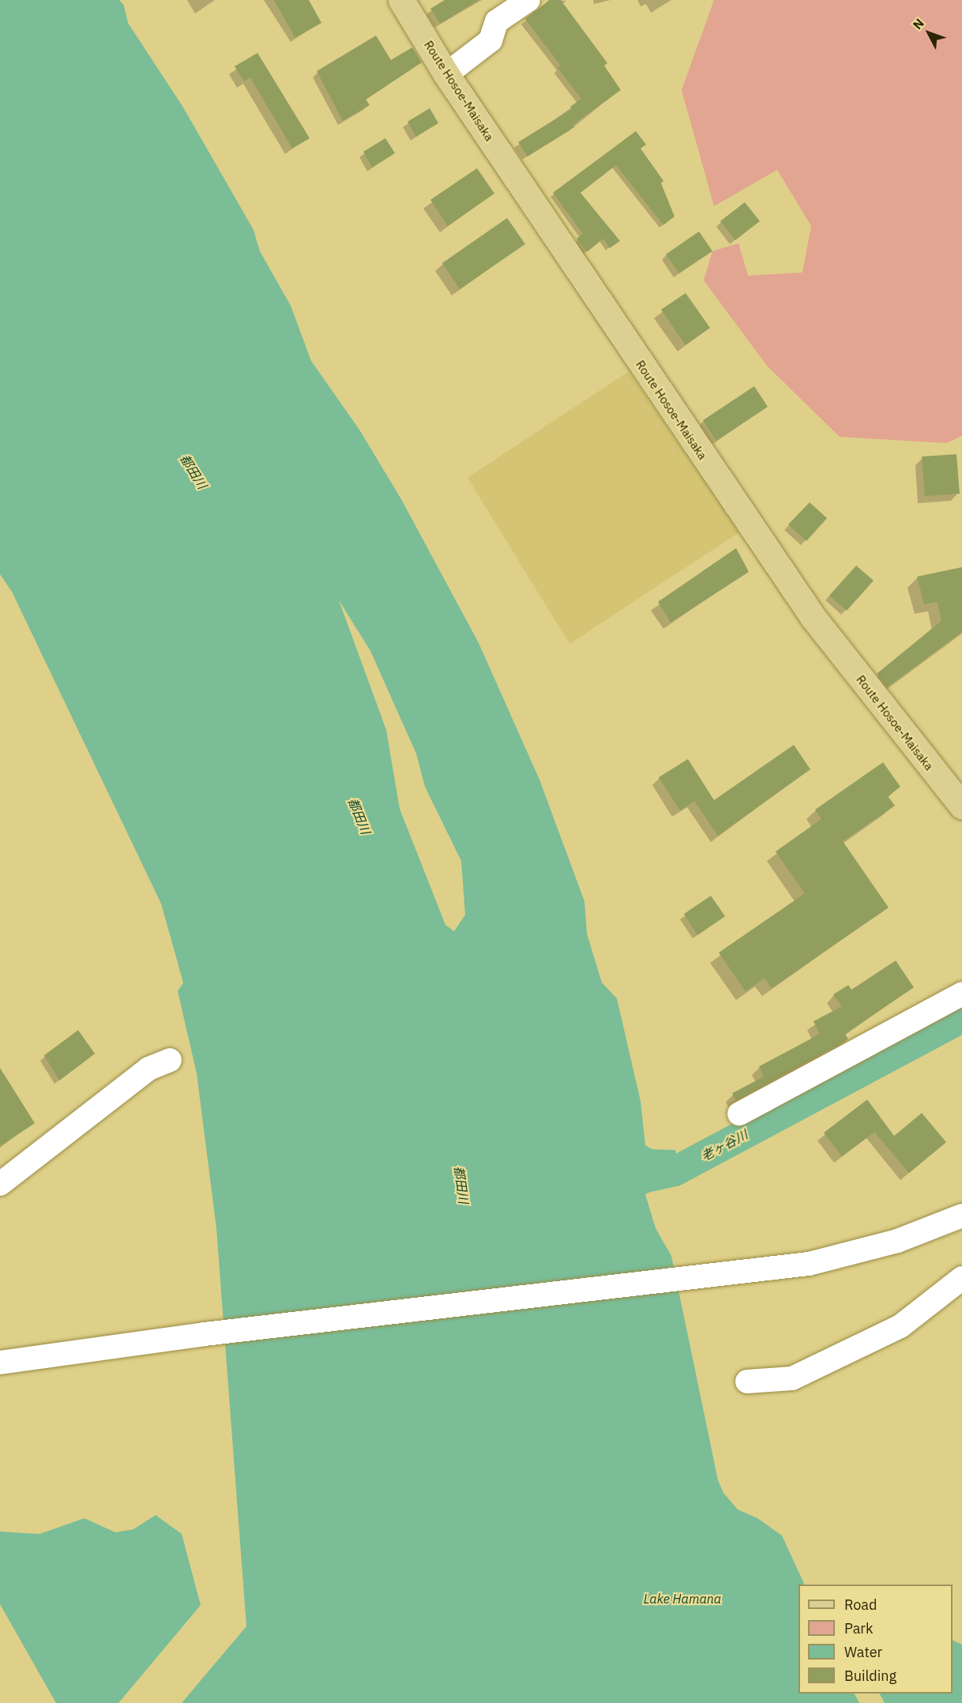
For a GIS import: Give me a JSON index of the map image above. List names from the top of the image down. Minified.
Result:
{"streets":{"main road":["Route Hosoe-Maisaka"]},"water":["都田川","老ヶ谷川","Lake Hamana"],"legend":["Road","Park","Water","Building"],"north":"top left"}
